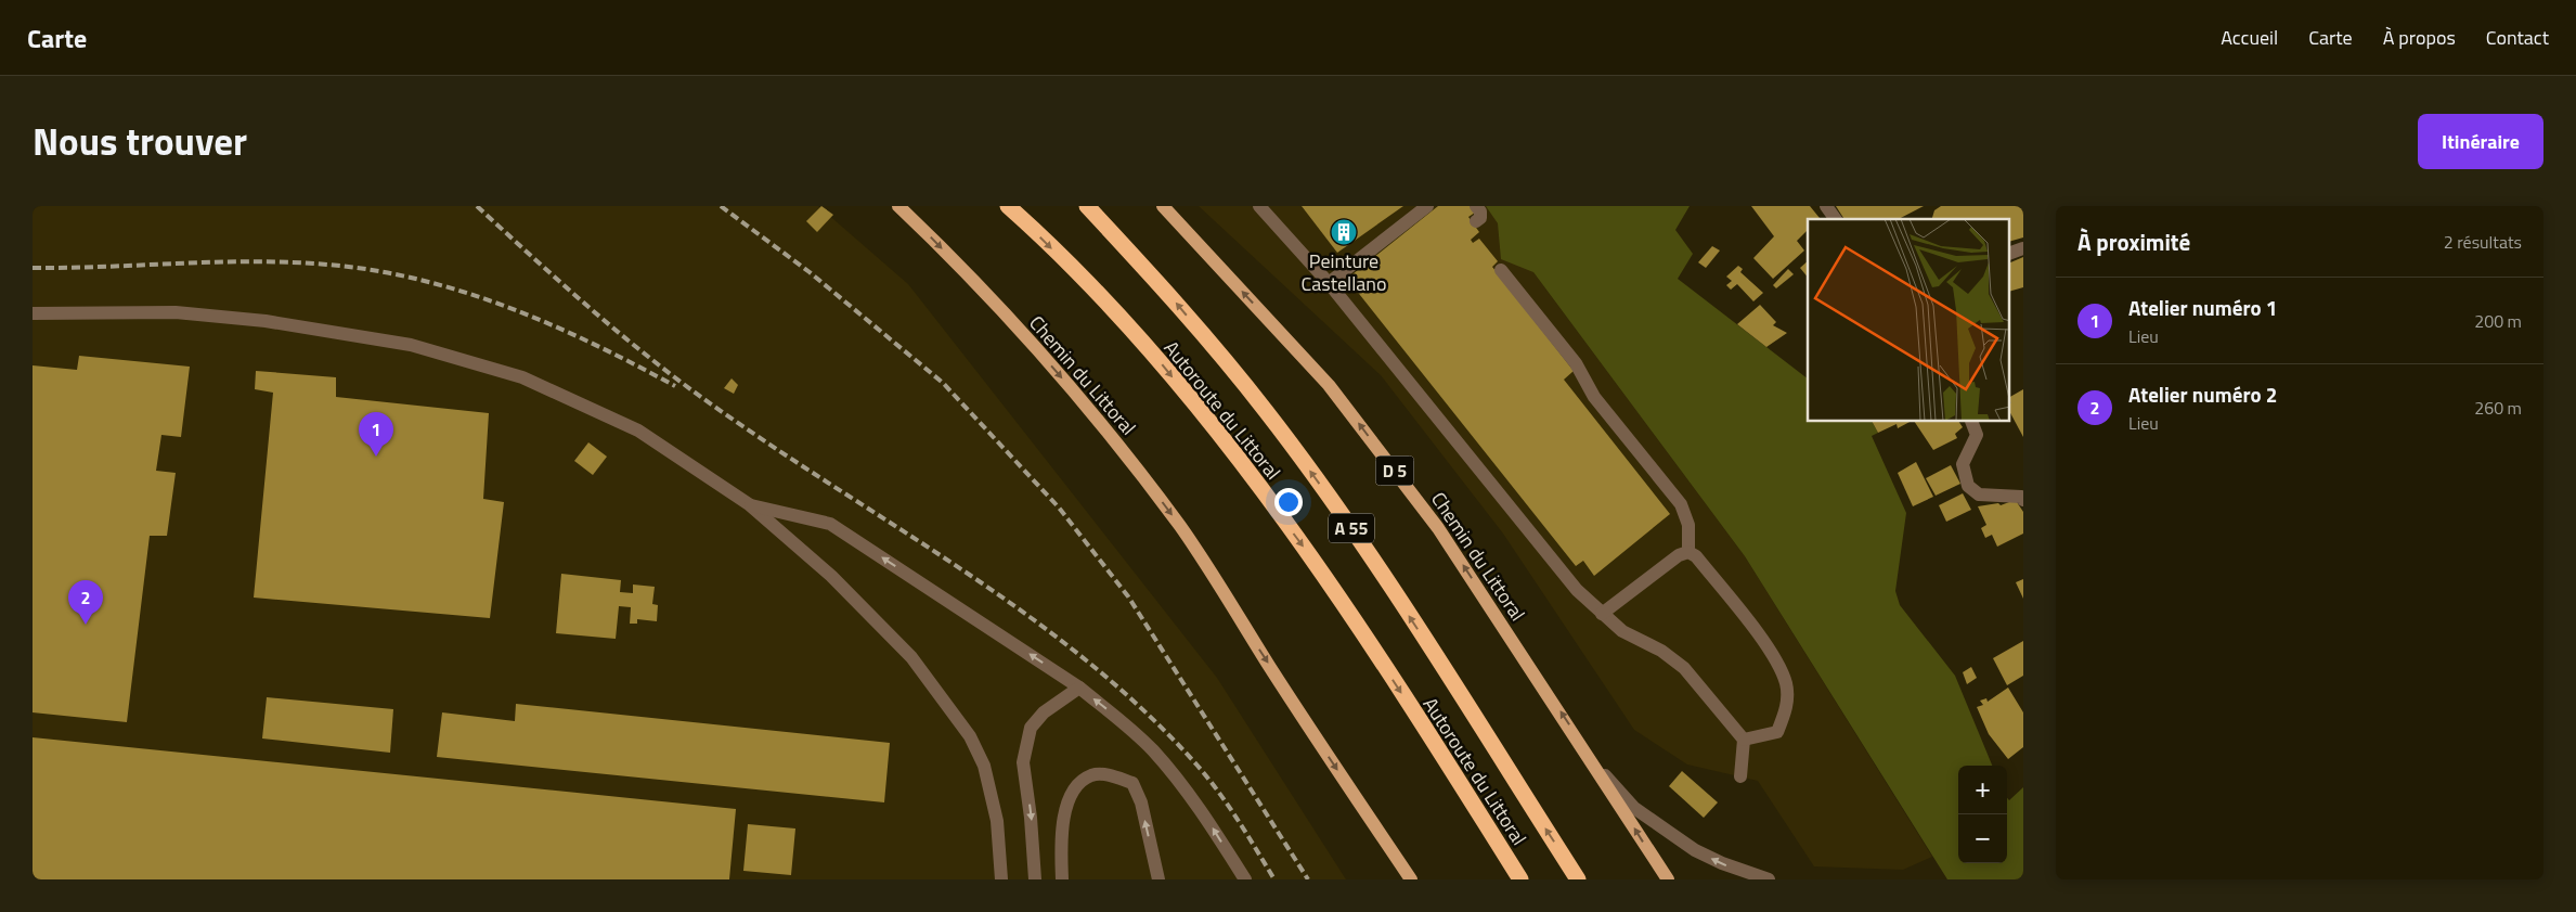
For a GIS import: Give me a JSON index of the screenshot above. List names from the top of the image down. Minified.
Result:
{"streets":{"highway":["Autoroute du Littoral","A 55"],"main road":["Chemin du Littoral","D 5"]},"places":{"building":["Peinture Castellano"]},"page":{"header":"Carte","nav":["Accueil","Carte","À propos","Contact"],"title":"Nous trouver","buttons":"Itinéraire","heading":["À proximité","2 résultats"],"list":[{"mark":"1","name":"Atelier numéro 1","note":"Lieu","value":"200 m"},{"mark":"2","name":"Atelier numéro 2","note":"Lieu","value":"260 m"}],"pins":["1","2"],"map_buttons":["+","−"]}}
